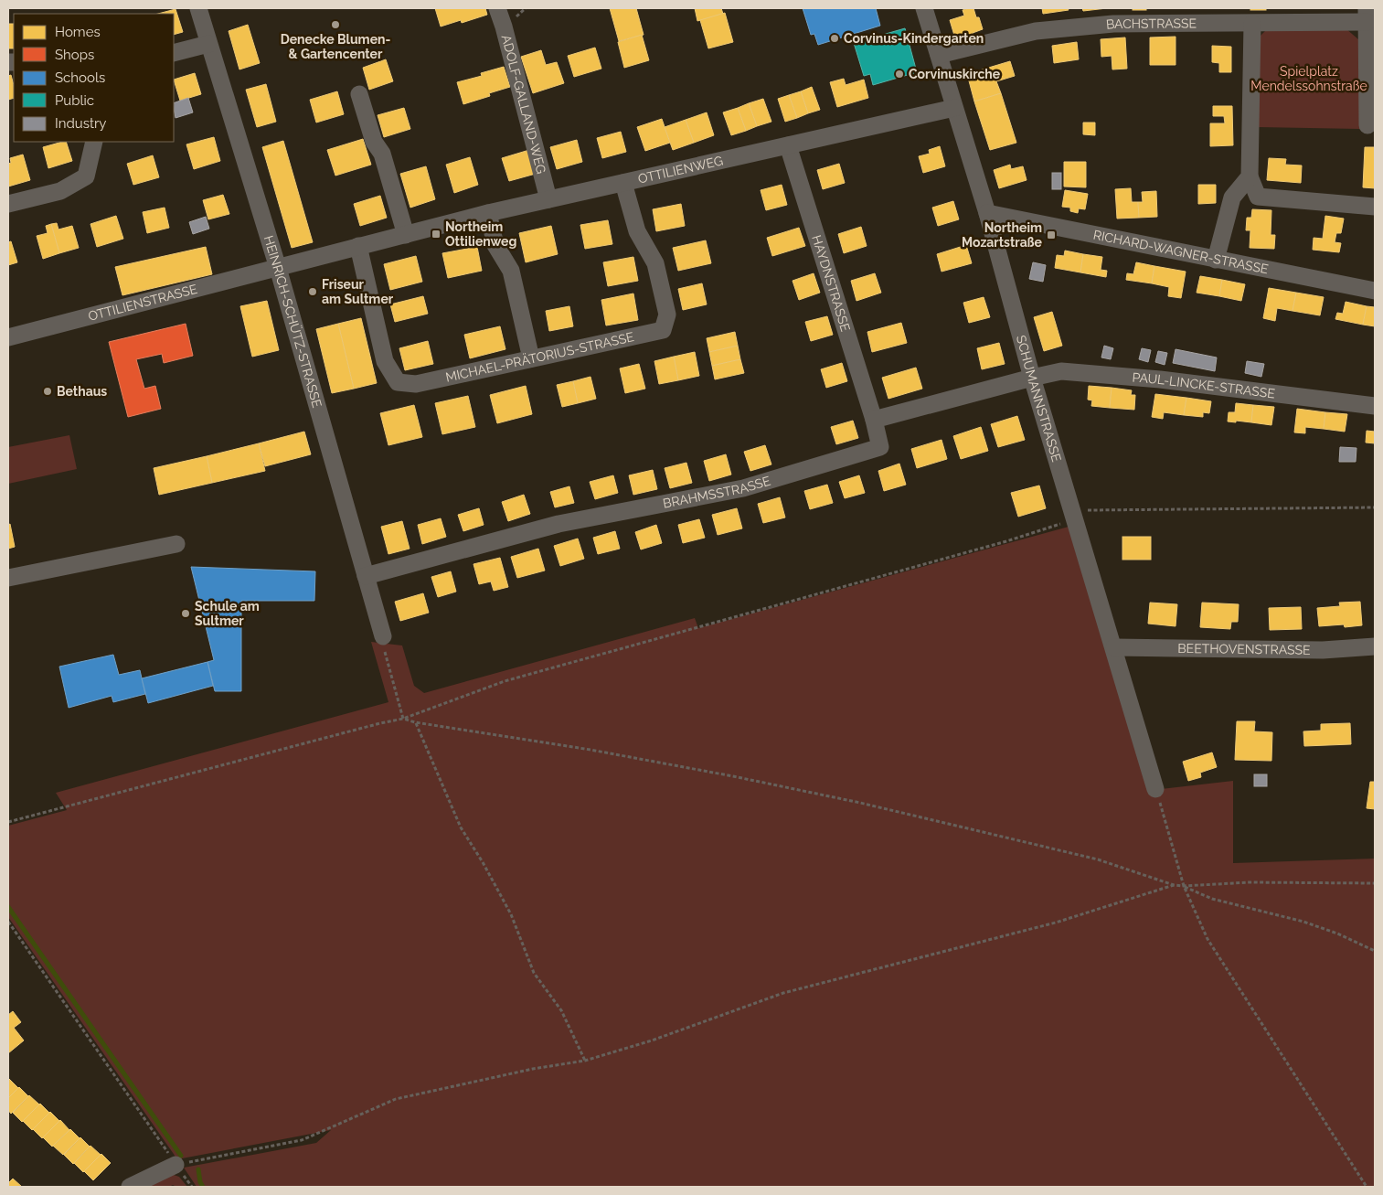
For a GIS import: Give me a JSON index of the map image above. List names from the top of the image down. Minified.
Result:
{"streets":{"street":["BACHSTRASSE","ADOLF-GALLAND-WEG","OTTILIENWEG","RICHARD-WAGNER-STRASSE","HAYDNSTRASSE","OTTILIENSTRASSE","HEINRICH-SCHÜTZ-STRASSE","MICHAEL-PRÄTORIUS-STRASSE","PAUL-LINCKE-STRASSE","SCHUMANNSTRASSE","BRAHMSSTRASSE","BEETHOVENSTRASSE"]},"crossings":[["BACHSTRASSE","SCHUMANNSTRASSE"],["ADOLF-GALLAND-WEG","OTTILIENWEG"],["OTTILIENWEG","HAYDNSTRASSE"],["OTTILIENWEG","OTTILIENSTRASSE"],["OTTILIENWEG","HEINRICH-SCHÜTZ-STRASSE"],["OTTILIENWEG","MICHAEL-PRÄTORIUS-STRASSE"],["OTTILIENWEG","SCHUMANNSTRASSE"],["RICHARD-WAGNER-STRASSE","SCHUMANNSTRASSE"],["HAYDNSTRASSE","BRAHMSSTRASSE"],["OTTILIENSTRASSE","HEINRICH-SCHÜTZ-STRASSE"],["HEINRICH-SCHÜTZ-STRASSE","BRAHMSSTRASSE"],["PAUL-LINCKE-STRASSE","SCHUMANNSTRASSE"],["SCHUMANNSTRASSE","BEETHOVENSTRASSE"]],"parks":["Spielplatz Mendelssohnstraße"],"places":{"other":["Denecke Blumen- & Gartencenter","Corvinus-Kindergarten","Corvinuskirche","Friseur am Sultmer","Bethaus","Schule am Sultmer"],"transit":["Northeim Ottilienweg","Northeim Mozartstraße"]},"legend":["Homes","Shops","Schools","Public","Industry"]}
